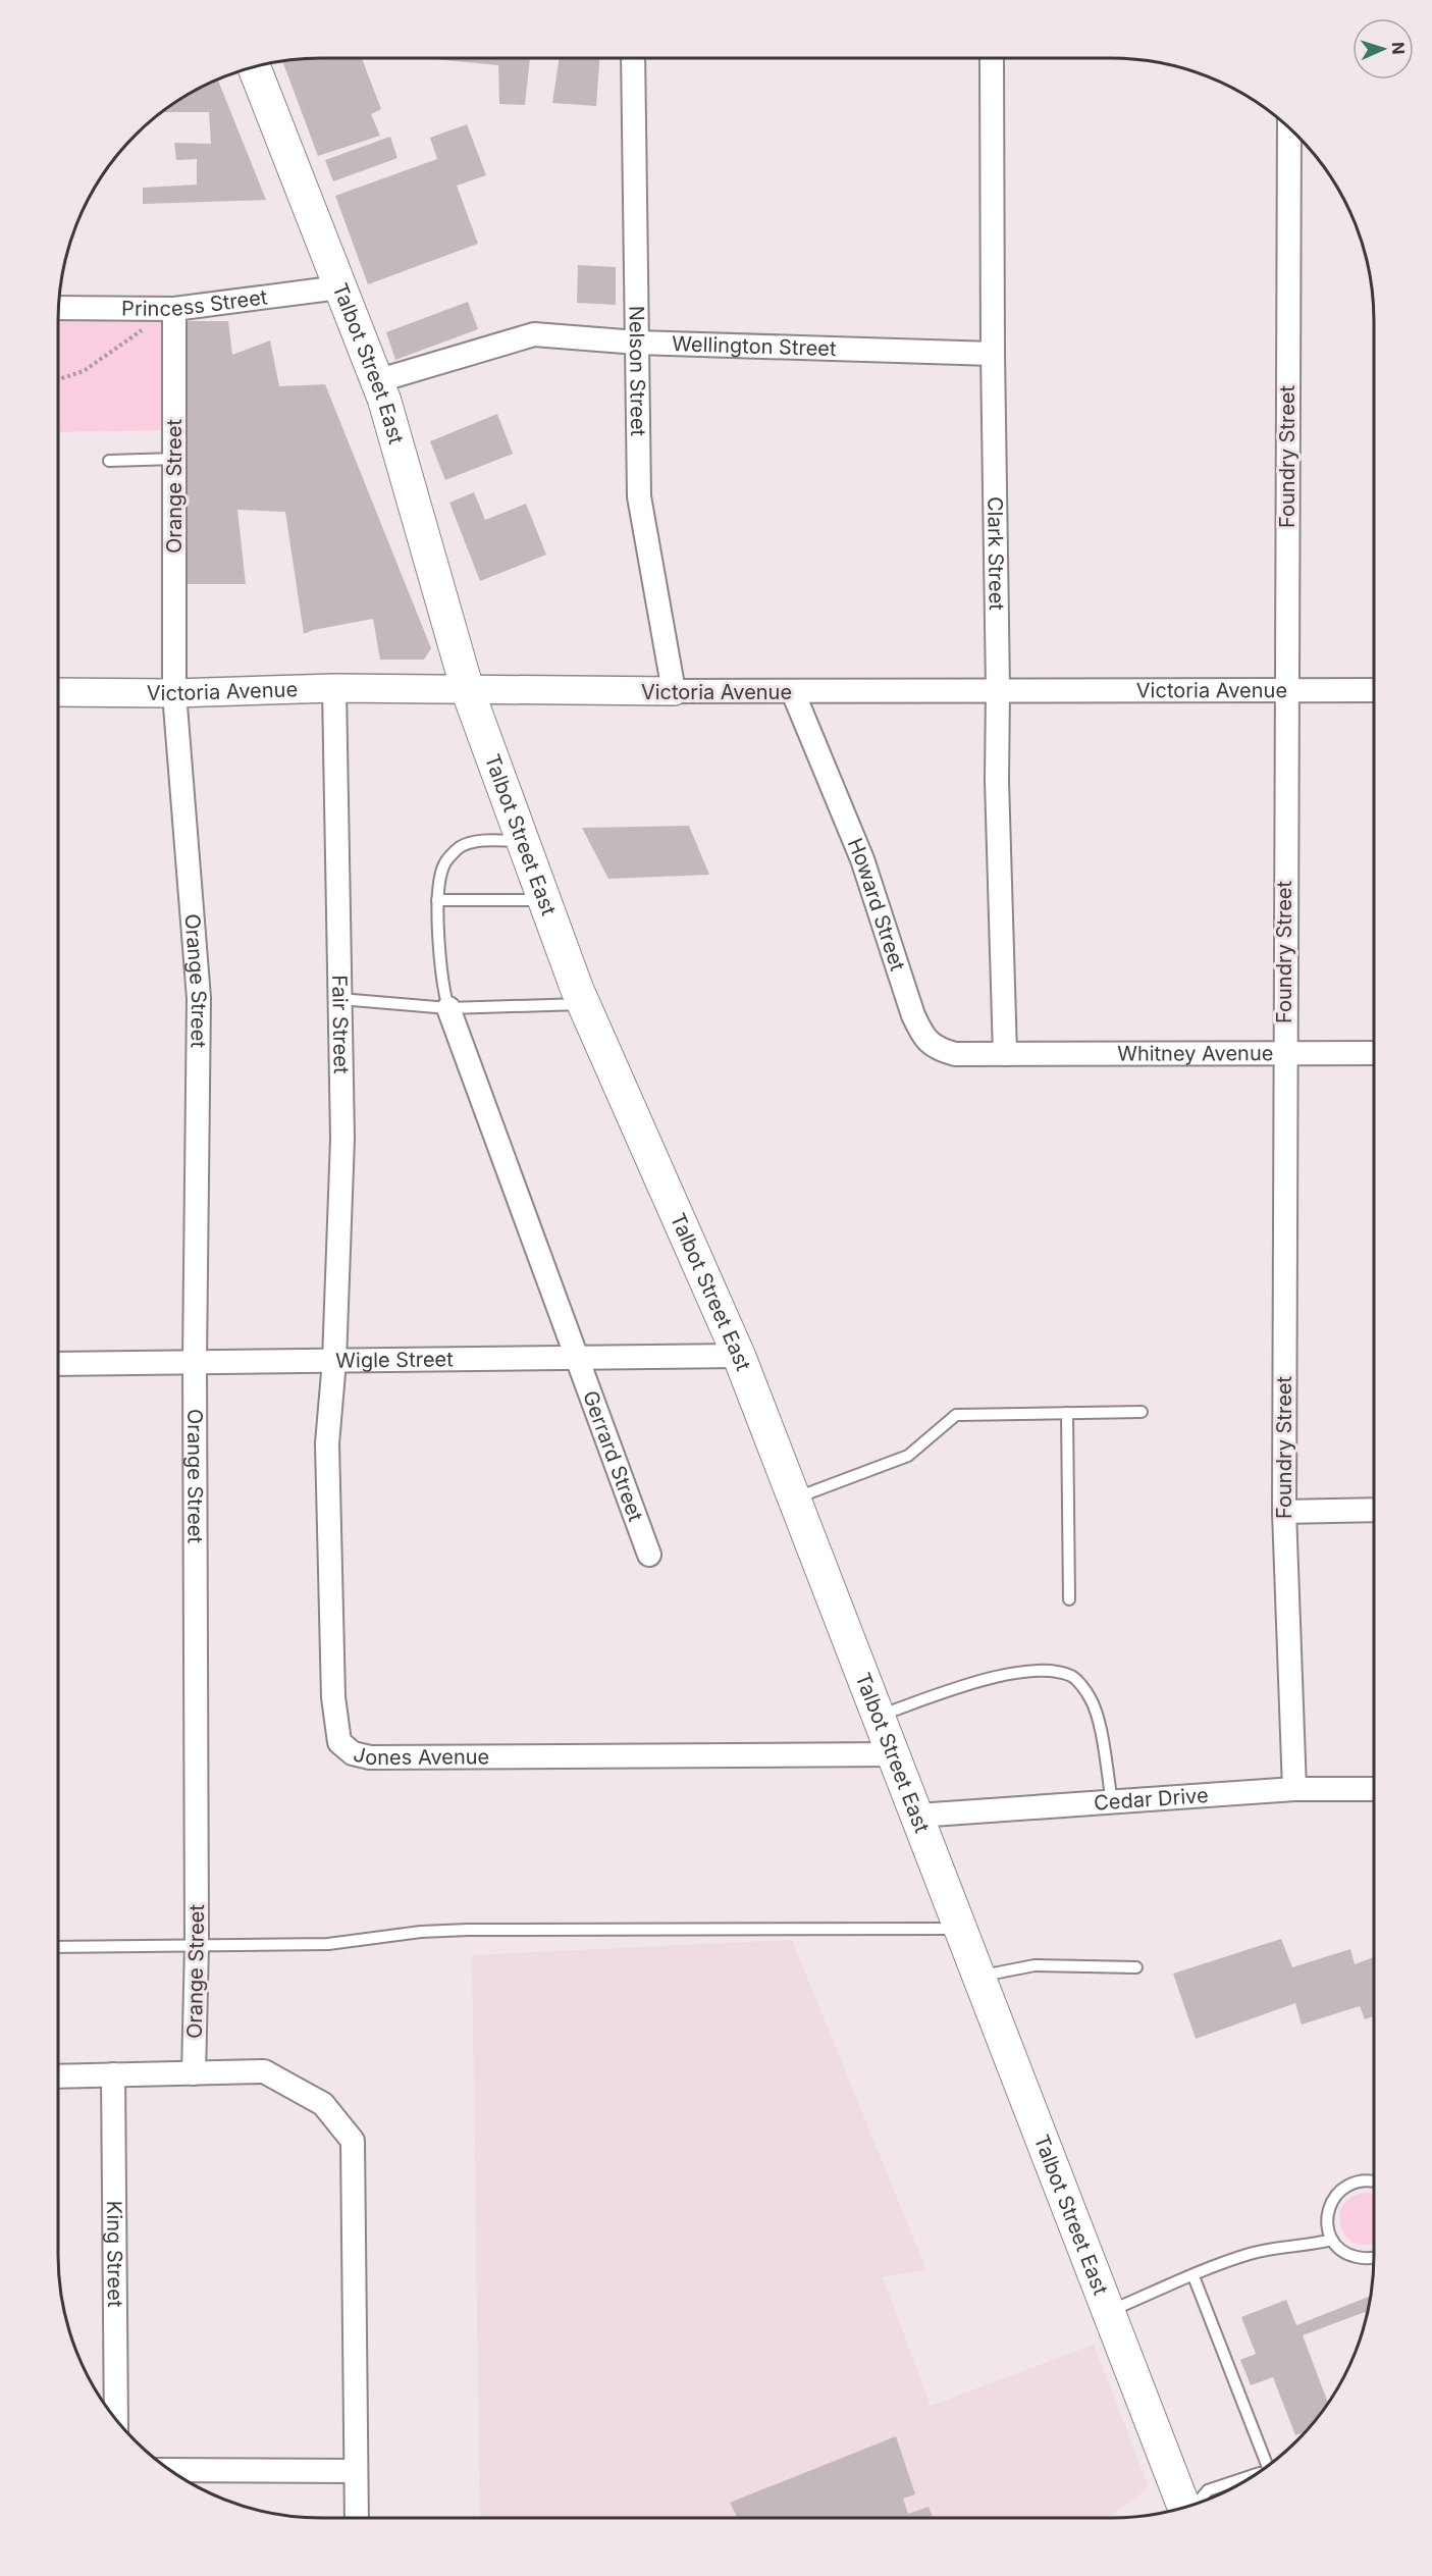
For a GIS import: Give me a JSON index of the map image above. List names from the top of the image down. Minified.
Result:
{"streets":{"main road":["Talbot Street East"],"street":["Princess Street","Wellington Street","Nelson Street","Foundry Street","Orange Street","Clark Street","Victoria Avenue","Howard Street","Fair Street","Whitney Avenue","Wigle Street","Gerrard Street","Jones Avenue","Cedar Drive","King Street"]},"crossings":[["Princess Street","Talbot Street East"],["Princess Street","Orange Street"],["Wellington Street","Talbot Street East"],["Wellington Street","Nelson Street"],["Wellington Street","Clark Street"],["Talbot Street East","Victoria Avenue"],["Talbot Street East","Wigle Street"],["Talbot Street East","Jones Avenue"],["Talbot Street East","Cedar Drive"],["Nelson Street","Victoria Avenue"],["Foundry Street","Victoria Avenue"],["Foundry Street","Whitney Avenue"],["Foundry Street","Cedar Drive"],["Orange Street","Victoria Avenue"],["Orange Street","Wigle Street"],["Clark Street","Victoria Avenue"],["Clark Street","Howard Street"],["Clark Street","Whitney Avenue"],["Victoria Avenue","Howard Street"],["Victoria Avenue","Fair Street"],["Howard Street","Whitney Avenue"],["Fair Street","Wigle Street"],["Fair Street","Jones Avenue"],["Wigle Street","Gerrard Street"],["Wigle Street","Jones Avenue"]],"north":"right"}
